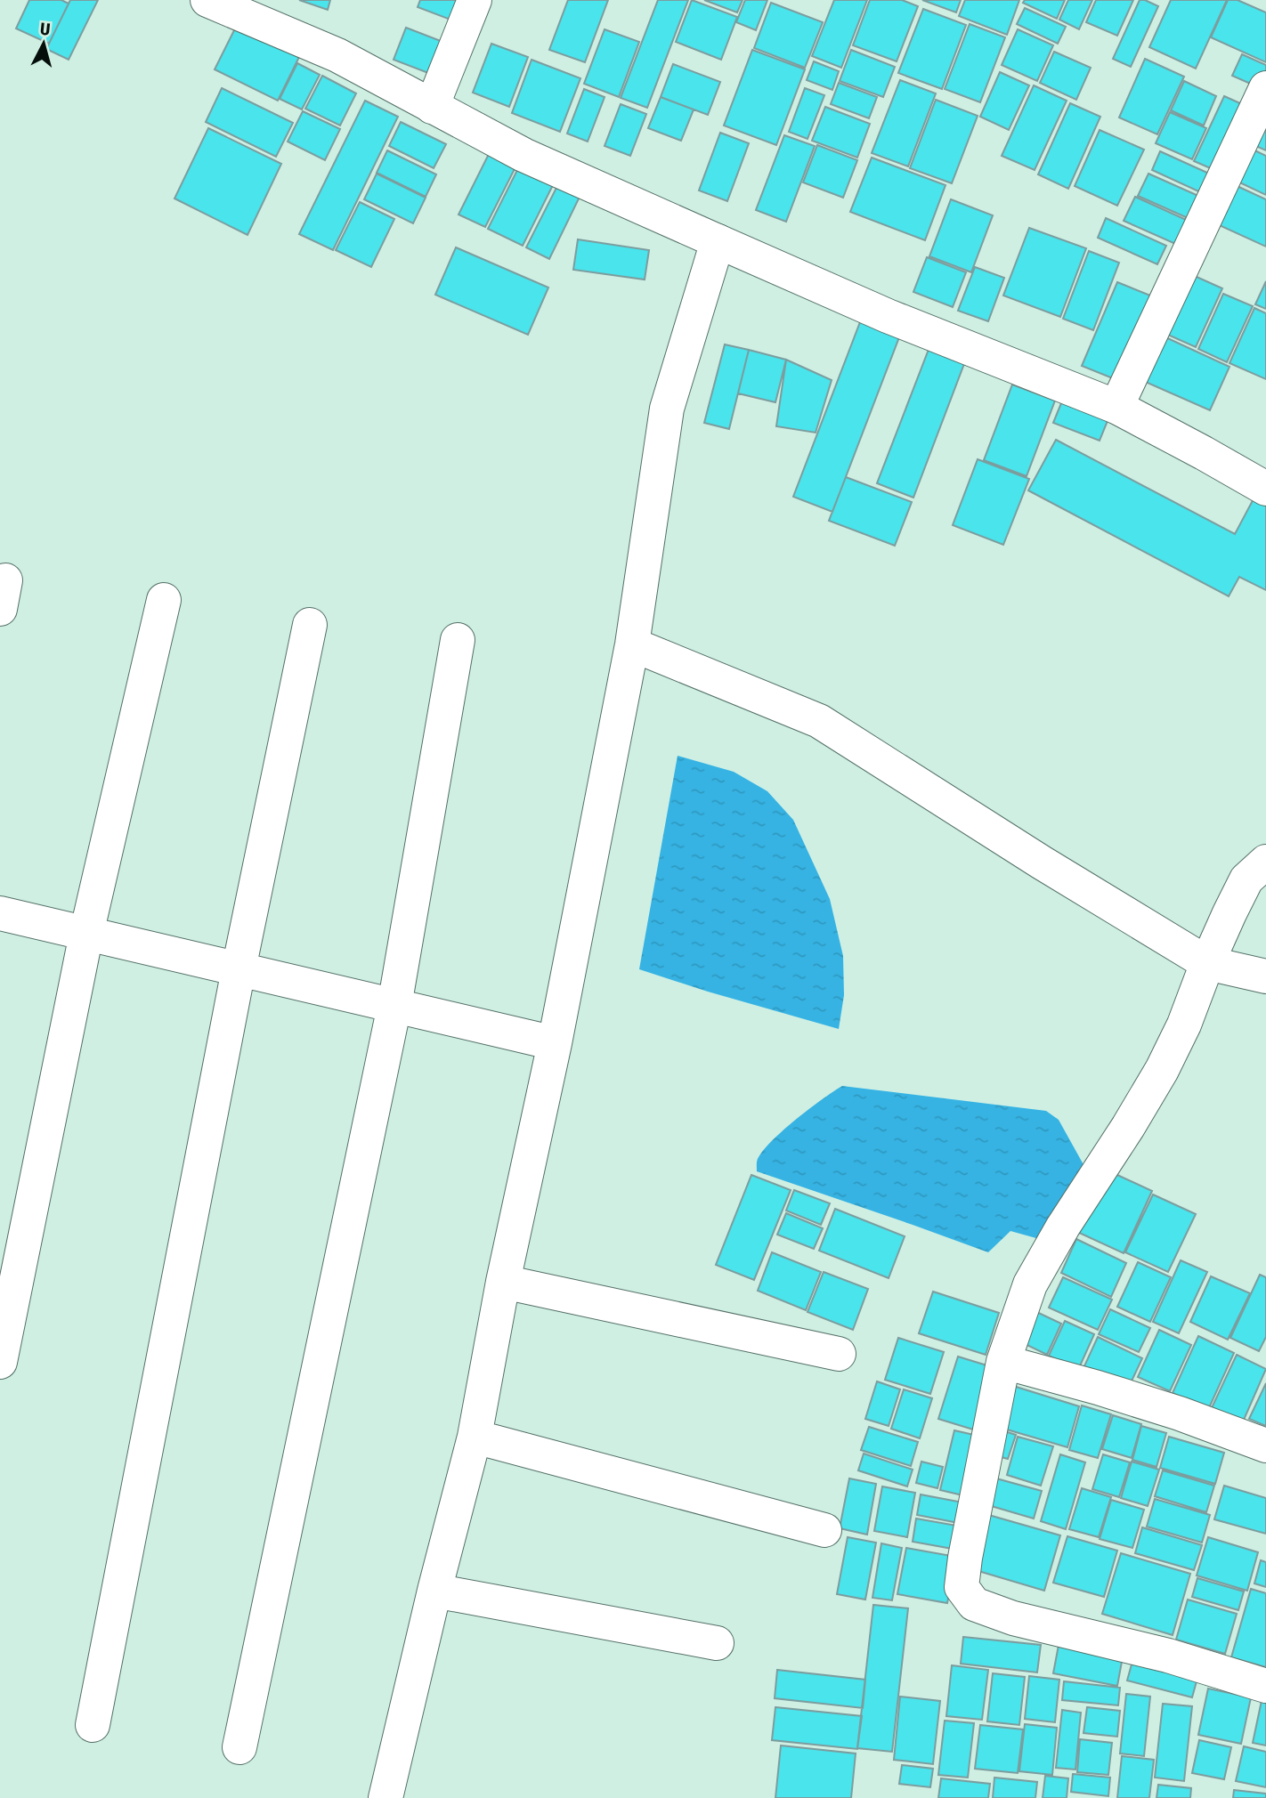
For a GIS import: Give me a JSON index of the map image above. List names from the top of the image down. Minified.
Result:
{"north":"top"}
